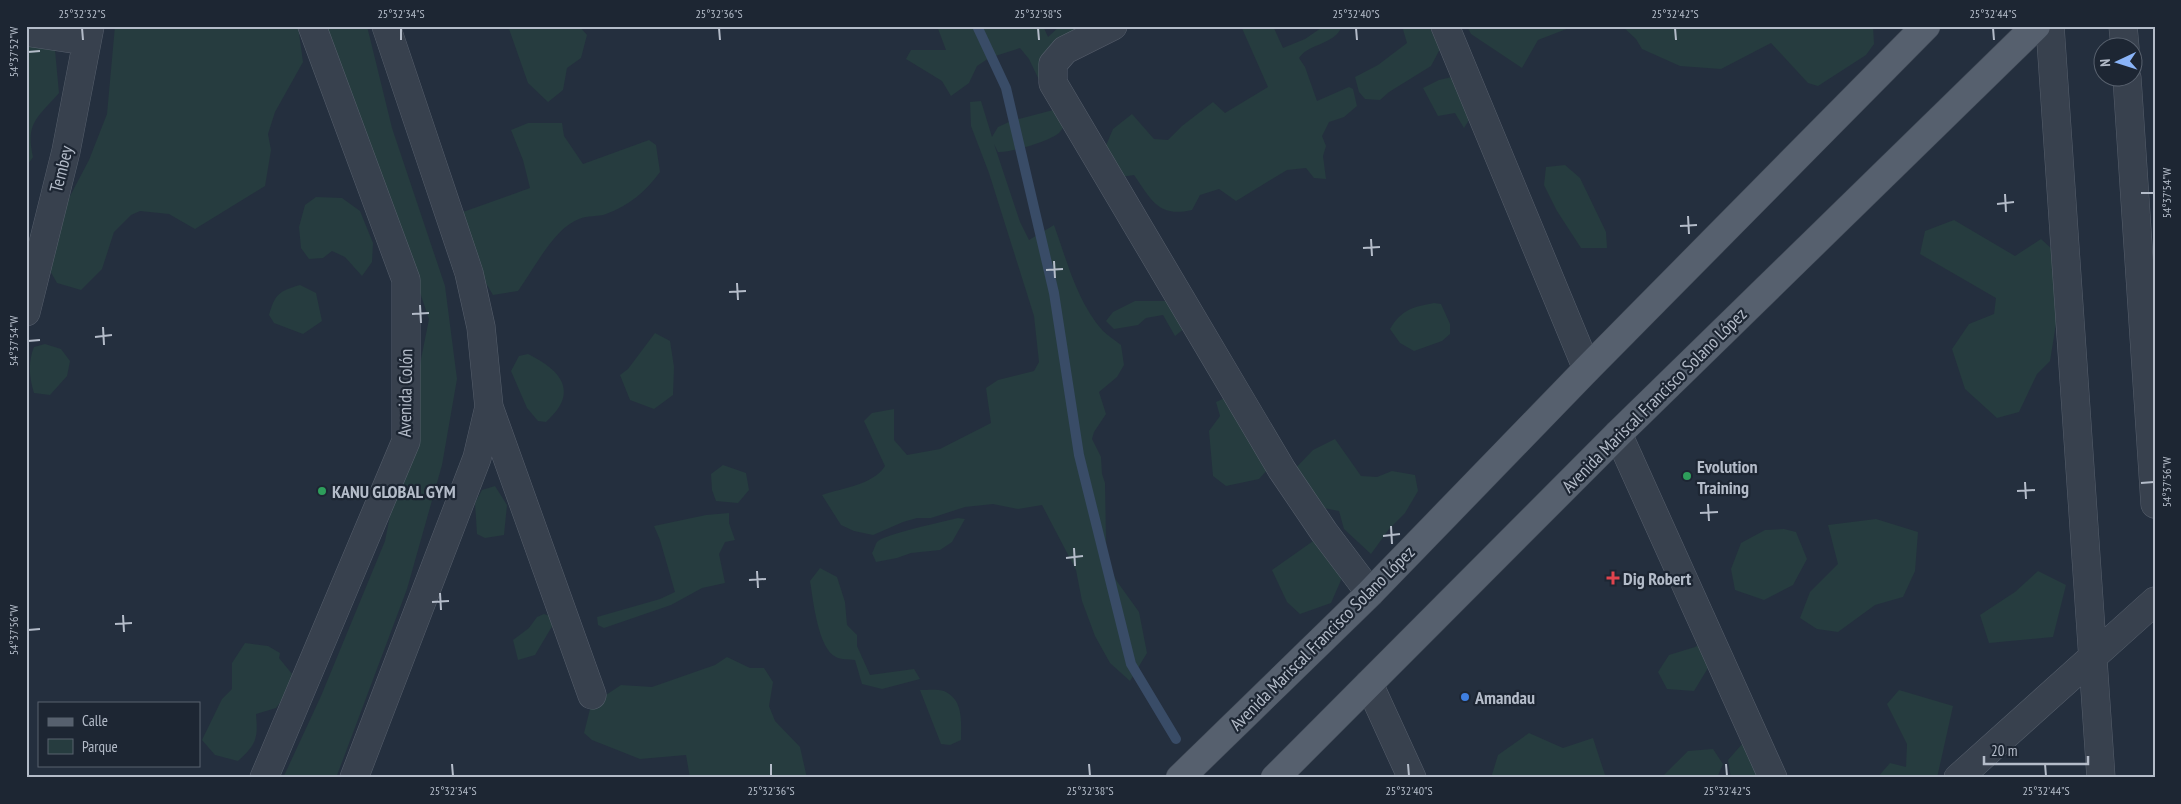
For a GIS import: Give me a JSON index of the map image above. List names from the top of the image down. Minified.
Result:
{"streets":{"main road":["Avenida Mariscal Francisco Solano López"],"street":["Tembey","Avenida Colón"]},"places":{"other":["Evolution Training","KANU GLOBAL GYM","Amandau"],"health":["Dig Robert"]},"legend":["Calle","Parque"],"scale_bar":"20 m","north":"left","coordinates":["25°32'32\"S","25°32'34\"S","25°32'36\"S","25°32'38\"S","25°32'40\"S","25°32'42\"S","25°32'44\"S","54°37'52\"W","54°37'54\"W","54°37'56\"W"]}
